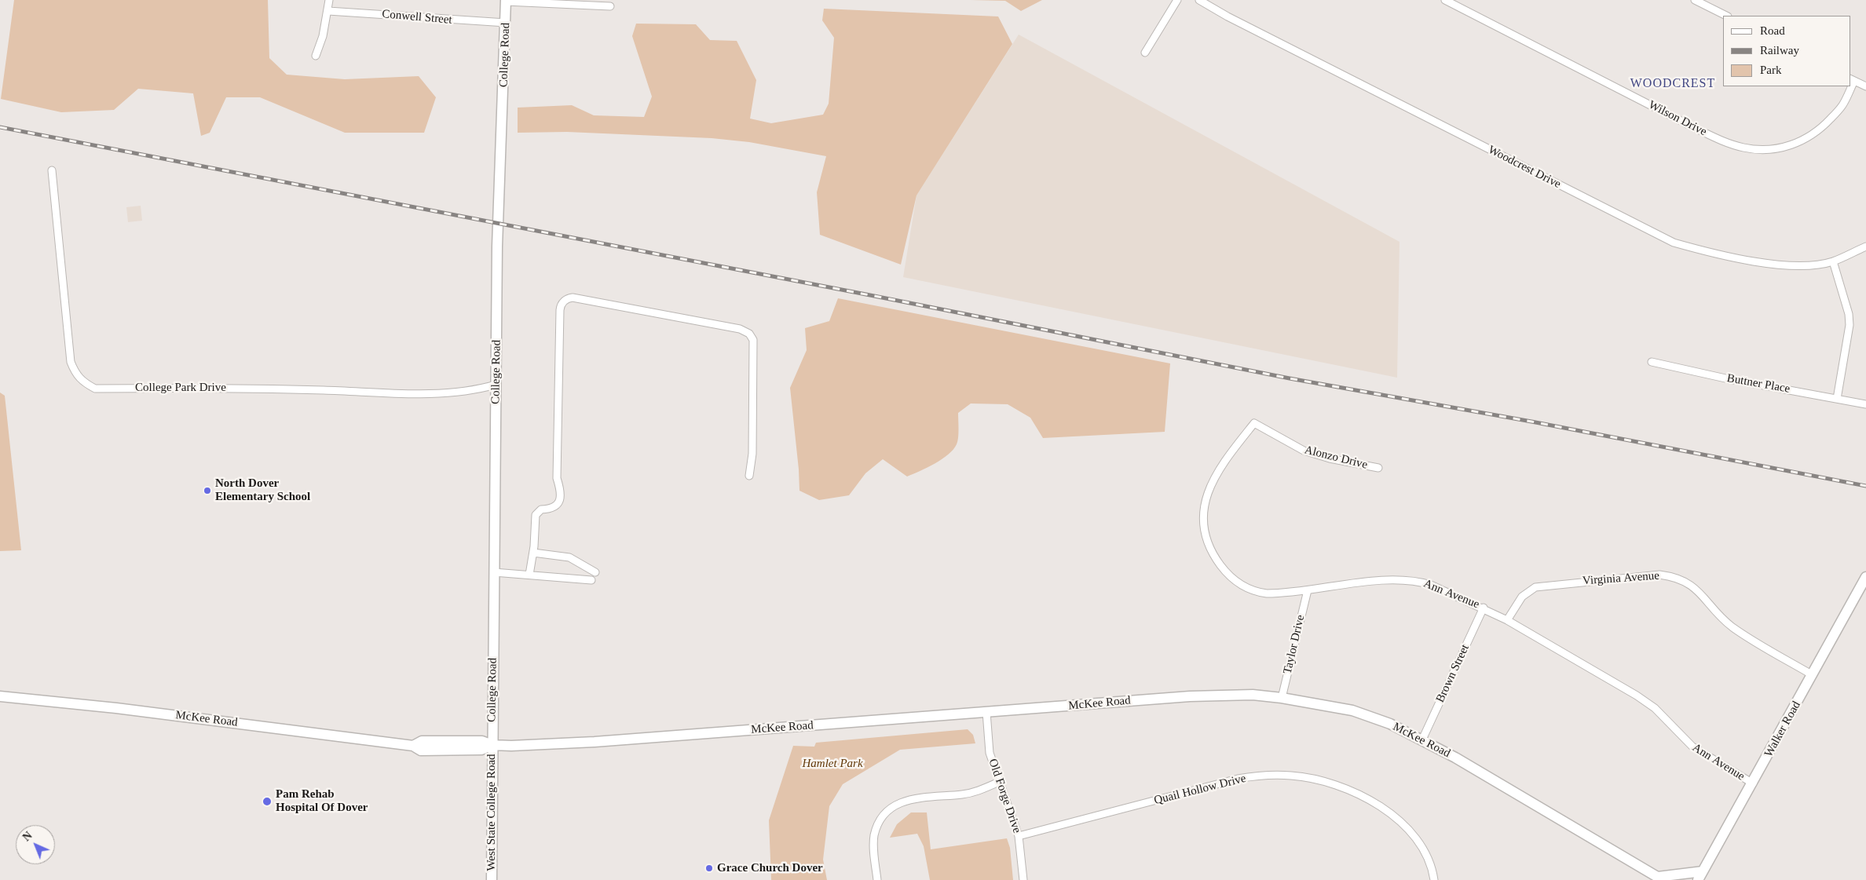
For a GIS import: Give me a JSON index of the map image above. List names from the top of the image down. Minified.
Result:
{"streets":{"main road":["College Road","McKee Road","Walker Road","West State College Road"],"street":["Conwell Street","Wilson Drive","Woodcrest Drive","Buttner Place","College Park Drive","Alonzo Drive","Virginia Avenue","Ann Avenue","Taylor Drive","Brown Street","Quail Hollow Drive","Old Forge Drive"]},"crossings":[["Conwell Street","College Road"],["College Road","College Park Drive"],["College Road","McKee Road"],["College Road","West State College Road"],["Alonzo Drive","Ann Avenue"],["Virginia Avenue","Ann Avenue"],["Virginia Avenue","Walker Road"],["Ann Avenue","Taylor Drive"],["Ann Avenue","Brown Street"],["Ann Avenue","Walker Road"],["Taylor Drive","McKee Road"],["Brown Street","McKee Road"],["McKee Road","Old Forge Drive"],["McKee Road","West State College Road"],["Quail Hollow Drive","Old Forge Drive"]],"districts":["WOODCREST"],"parks":["Hamlet Park"],"places":["North Dover Elementary School","Pam Rehab Hospital Of Dover","Grace Church Dover"],"legend":["Road","Railway","Park"],"north":"top left"}
